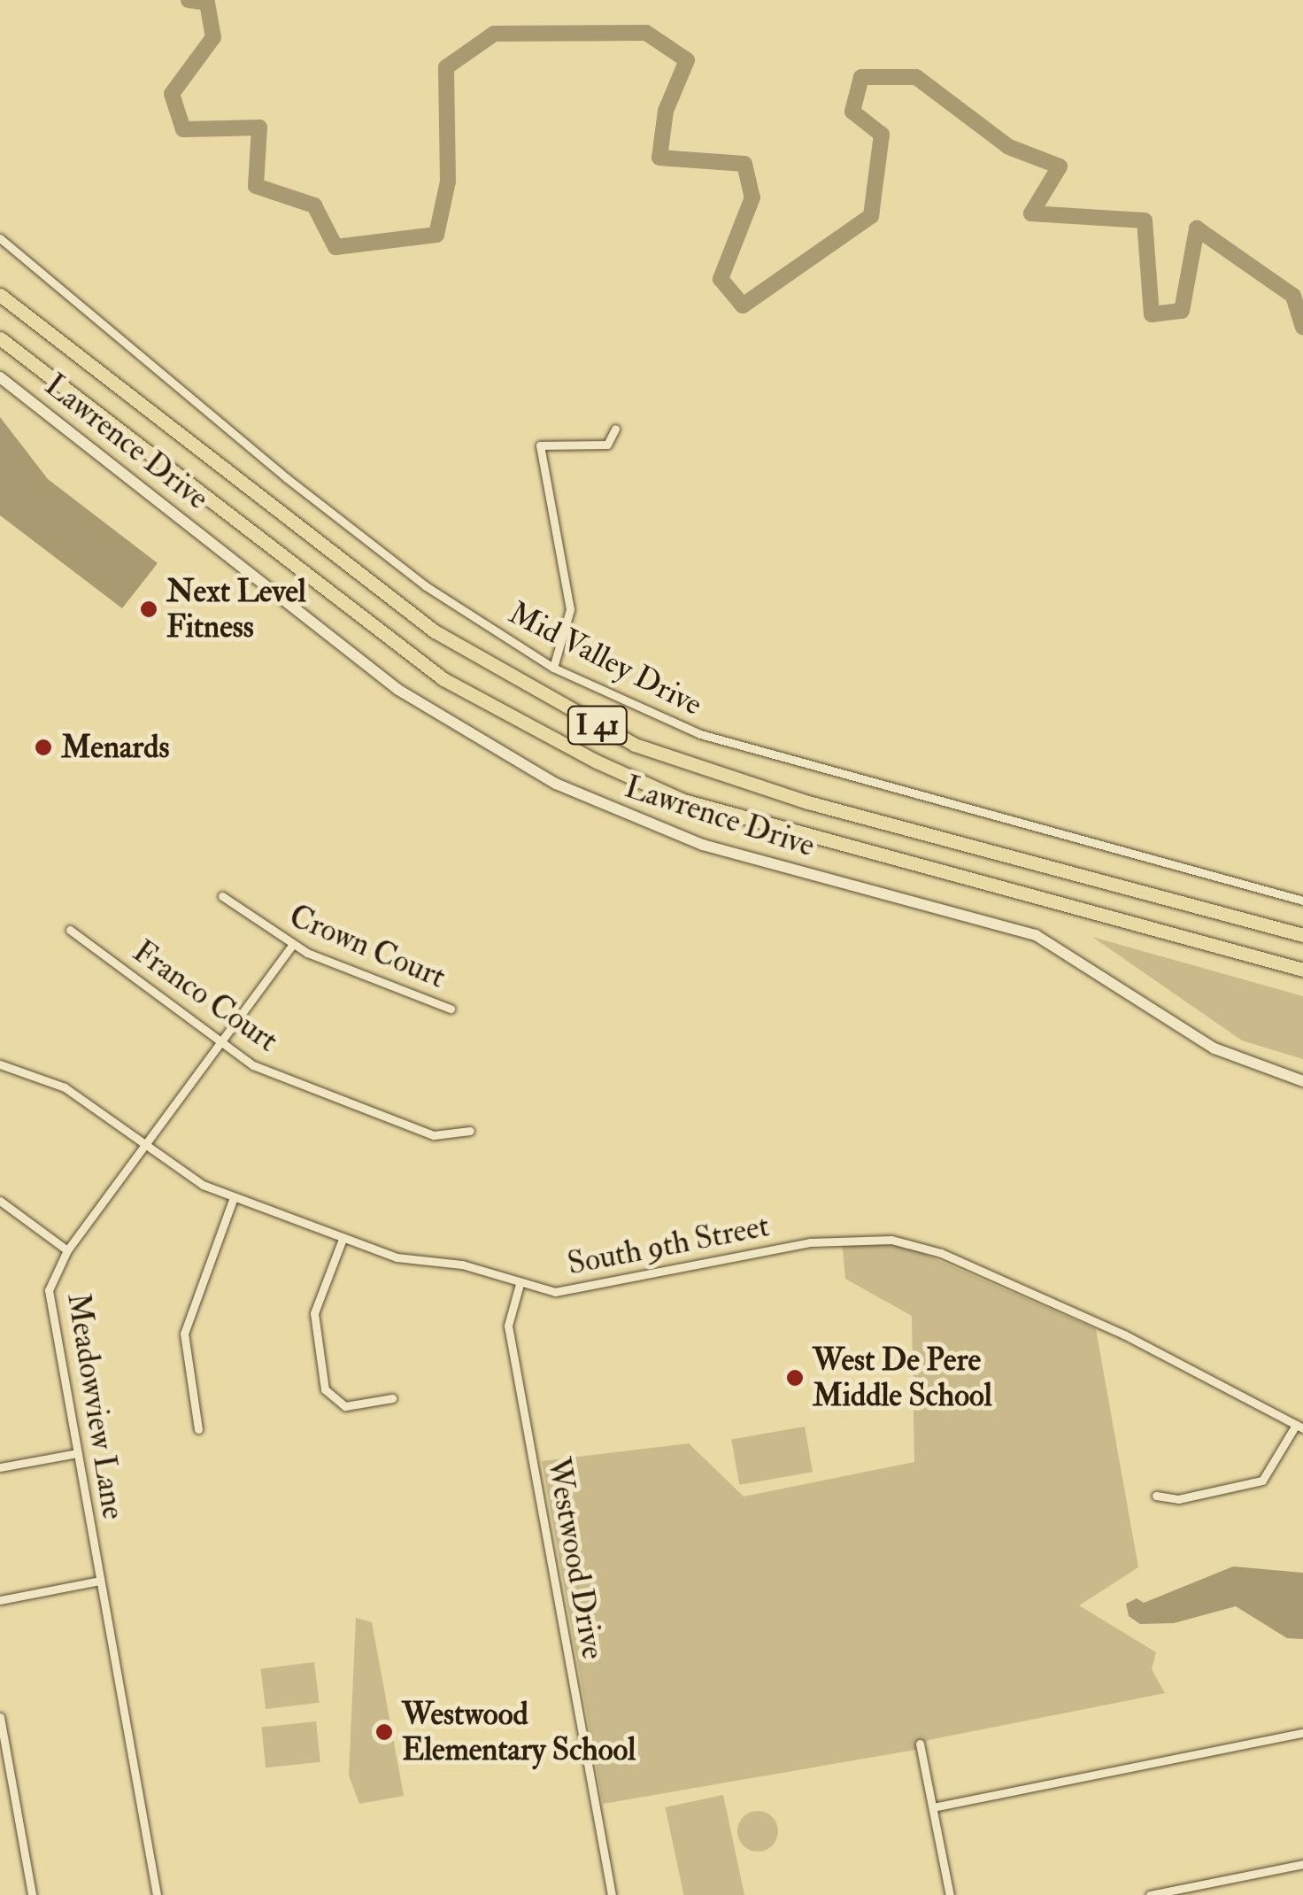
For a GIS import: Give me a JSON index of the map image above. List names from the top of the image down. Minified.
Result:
{"streets":{"highway":["I 41"],"main road":["Lawrence Drive"],"street":["Mid Valley Drive","Crown Court","Franco Court","South 9th Street","Meadowview Lane","Westwood Drive"]},"crossings":[["Crown Court","Meadowview Lane"],["Franco Court","Meadowview Lane"],["South 9th Street","Meadowview Lane"],["South 9th Street","Westwood Drive"]],"places":["Next Level Fitness","Menards","West De Pere Middle School","Westwood Elementary School"]}
